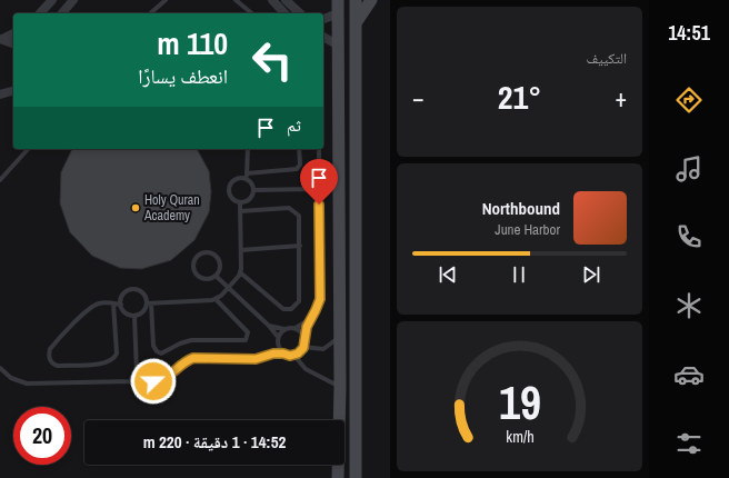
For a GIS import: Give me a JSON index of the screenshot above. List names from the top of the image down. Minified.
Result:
{"places":["Holy Quran Academy"],"page":{"tabs":"14:51","tile":"التكييف","turn":["110 m","انعطف يسارًا"],"heat":["−","21°","+"],"then":"ثم","song":["Northbound","June Harbor"],"limit":"20","trip":"14:52 · 1 دقيقة · 220 m","gauge":["19","km/h"]}}
